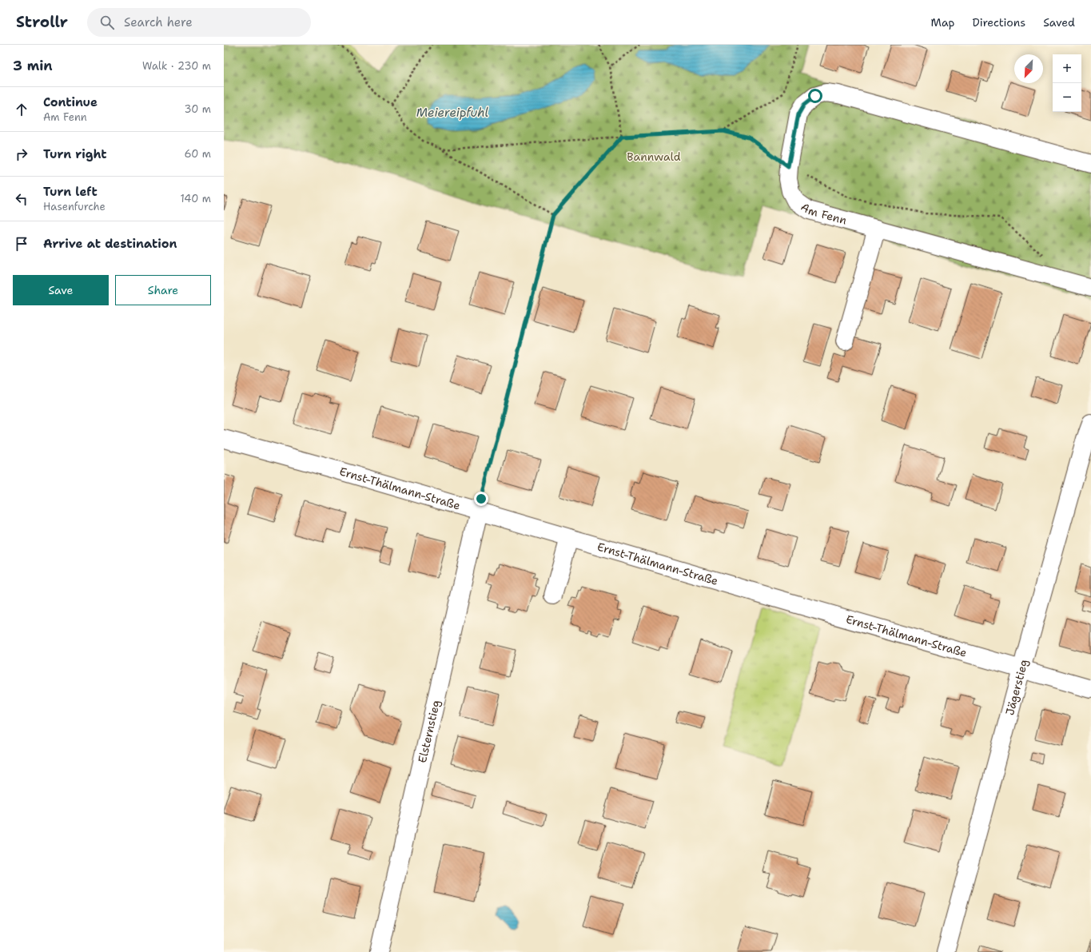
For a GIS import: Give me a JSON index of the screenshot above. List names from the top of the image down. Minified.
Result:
{"streets":{"street":["Am Fenn","Ernst-Thälmann-Straße","Jägerstieg","Elsternstieg"]},"crossings":[["Ernst-Thälmann-Straße","Jägerstieg"],["Ernst-Thälmann-Straße","Elsternstieg"]],"water":["Meiereipfuhl"],"parks":["Bannwald"],"north":"bottom left","page":{"header":"Strollr","search":"Search here","nav":["Map","Directions","Saved"],"heading":["3 min","Walk · 230 m"],"map_buttons":["+","−"],"list":[["Continue","Am Fenn","30 m"],["Turn right","60 m"],["Turn left","Hasenfurche","140 m"],"Arrive at destination"],"buttons":["Save","Share"]}}
